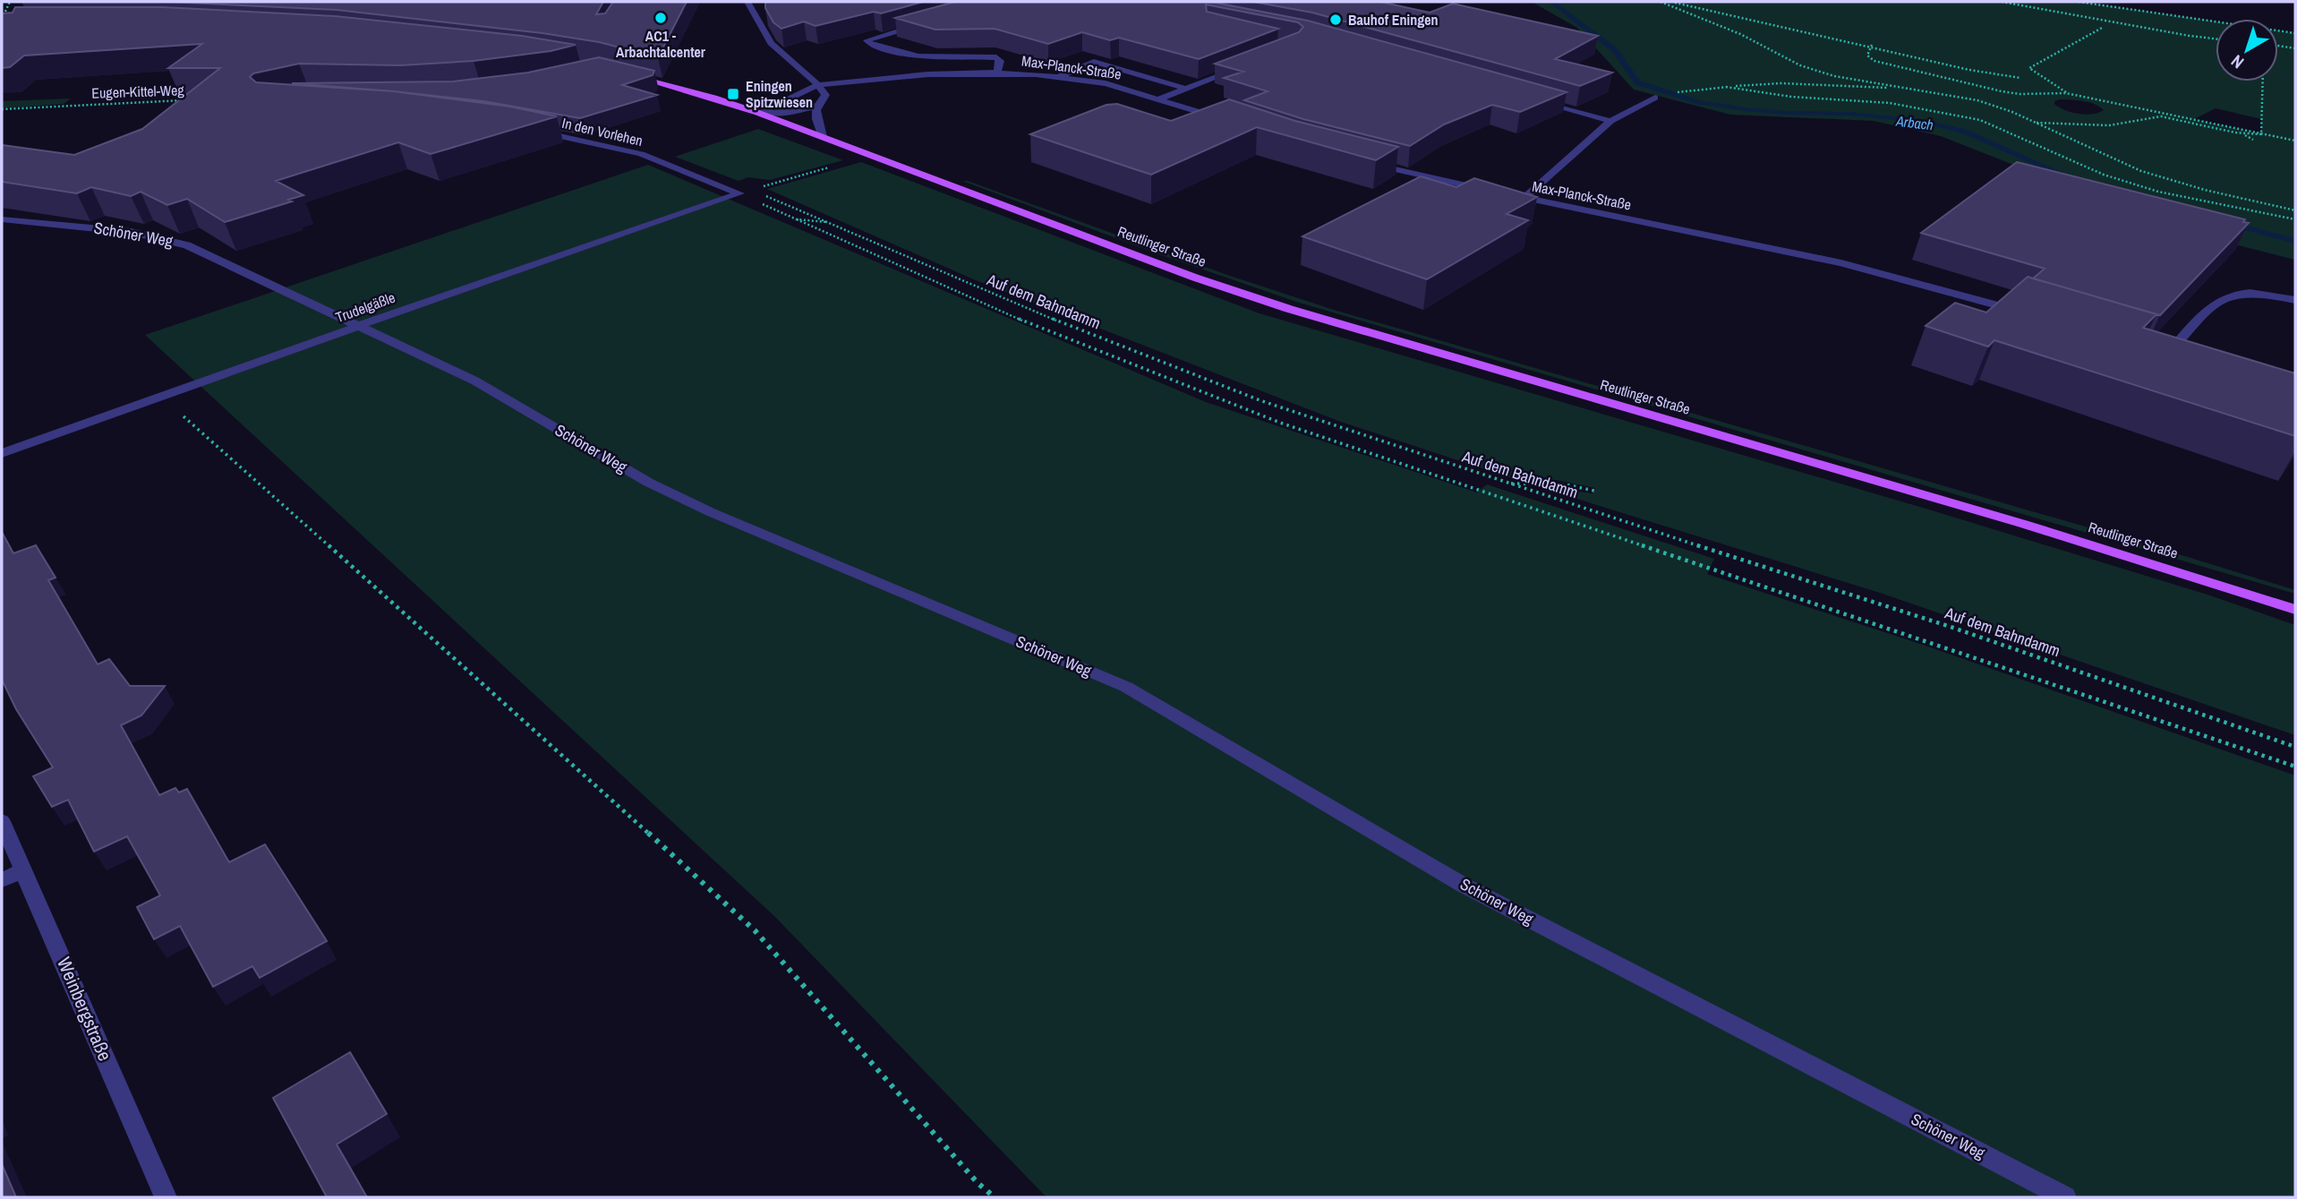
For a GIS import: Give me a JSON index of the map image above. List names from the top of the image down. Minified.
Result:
{"streets":{"main road":["Reutlinger Straße"],"street":["Max-Planck-Straße","In den Vorlehen","Schöner Weg","Trudelgäßle","Weinbergstraße"],"path":["Eugen-Kittel-Weg","Auf dem Bahndamm"]},"crossings":[["Max-Planck-Straße","Reutlinger Straße"],["In den Vorlehen","Trudelgäßle"],["Schöner Weg","Trudelgäßle"]],"water":["Arbach"],"places":{"other":["AC1 - Arbachtalcenter","Bauhof Eningen"],"transit":["Eningen Spitzwiesen"]},"north":"bottom left"}
